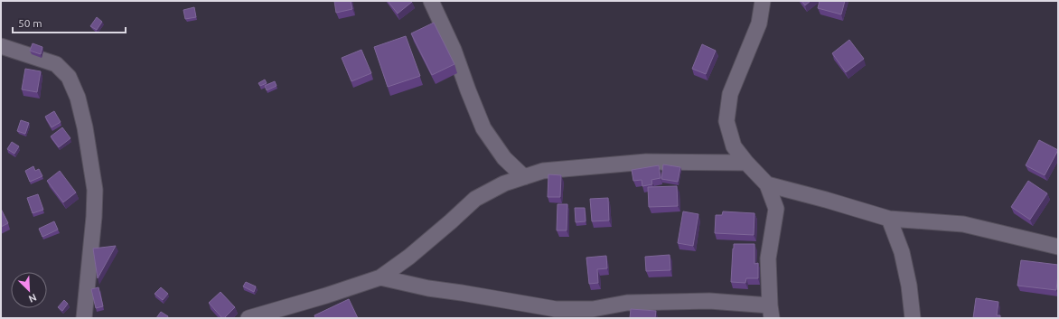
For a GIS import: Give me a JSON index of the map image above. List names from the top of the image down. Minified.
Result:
{"scale_bar":"50 m","north":"bottom right"}
